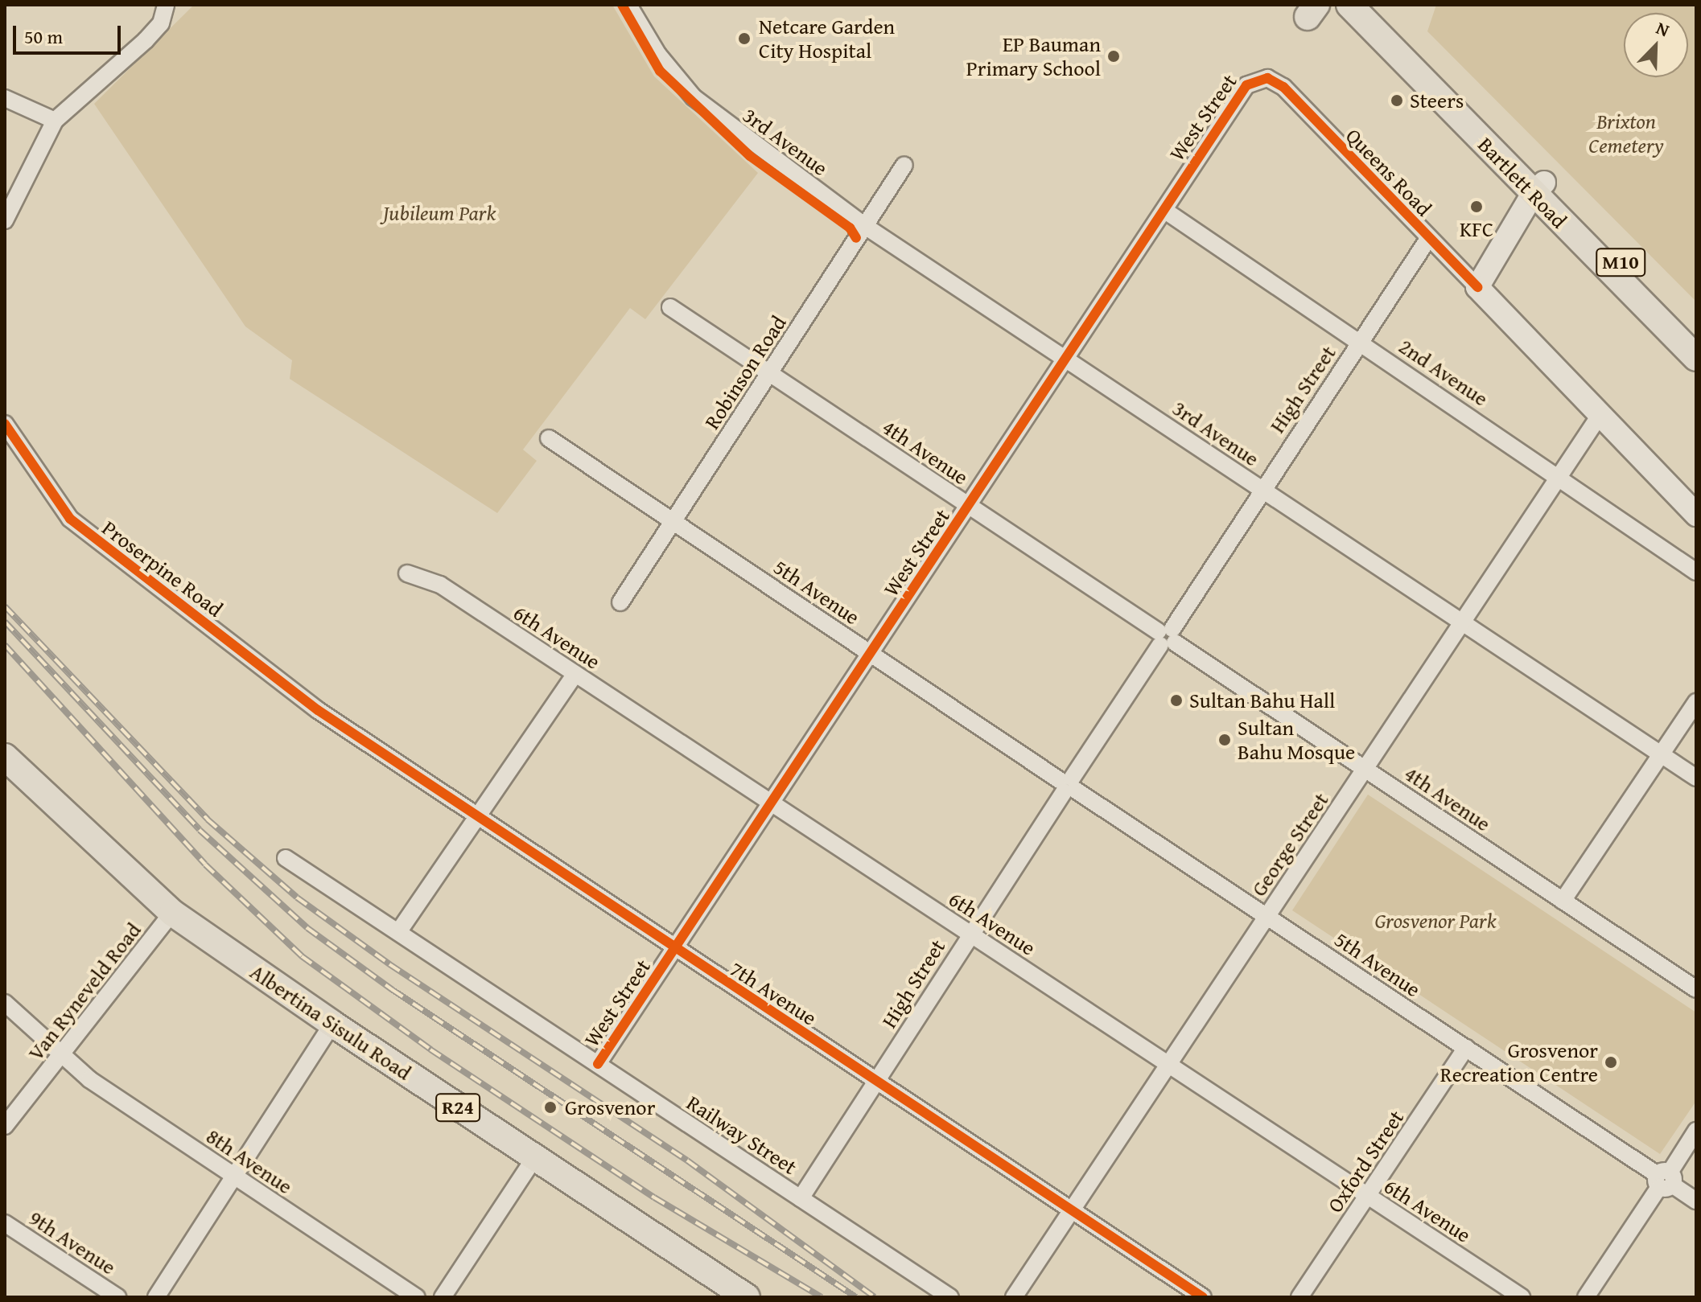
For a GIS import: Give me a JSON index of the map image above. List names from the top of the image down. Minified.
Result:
{"streets":{"main road":["Queens Road","Bartlett Road","M10","Albertina Sisulu Road","R24"],"street":["West Street","3rd Avenue","Robinson Road","2nd Avenue","High Street","4th Avenue","Proserpine Road","5th Avenue","6th Avenue","George Street","Van Ryneveld Road","7th Avenue","Railway Street","8th Avenue","Oxford Street","9th Avenue"]},"crossings":[["West Street","3rd Avenue"],["West Street","Queens Road"],["West Street","2nd Avenue"],["West Street","4th Avenue"],["West Street","5th Avenue"],["West Street","6th Avenue"],["West Street","7th Avenue"],["West Street","Railway Street"],["3rd Avenue","Robinson Road"],["3rd Avenue","High Street"],["3rd Avenue","George Street"],["Queens Road","High Street"],["Queens Road","George Street"],["Robinson Road","4th Avenue"],["Robinson Road","5th Avenue"],["2nd Avenue","High Street"],["2nd Avenue","George Street"],["High Street","4th Avenue"],["High Street","5th Avenue"],["High Street","6th Avenue"],["High Street","7th Avenue"],["High Street","Railway Street"],["4th Avenue","George Street"],["Proserpine Road","7th Avenue"],["5th Avenue","George Street"],["5th Avenue","Oxford Street"],["6th Avenue","George Street"],["6th Avenue","Oxford Street"],["George Street","7th Avenue"],["Van Ryneveld Road","Albertina Sisulu Road"],["Van Ryneveld Road","8th Avenue"]],"parks":["Brixton Cemetery","Jubileum Park","Grosvenor Park"],"places":["Netcare Garden City Hospital","EP Bauman Primary School","Steers","KFC","Sultan Bahu Hall","Sultan Bahu Mosque","Grosvenor Recreation Centre","Grosvenor"],"scale_bar":"50 m","north":"top right"}
